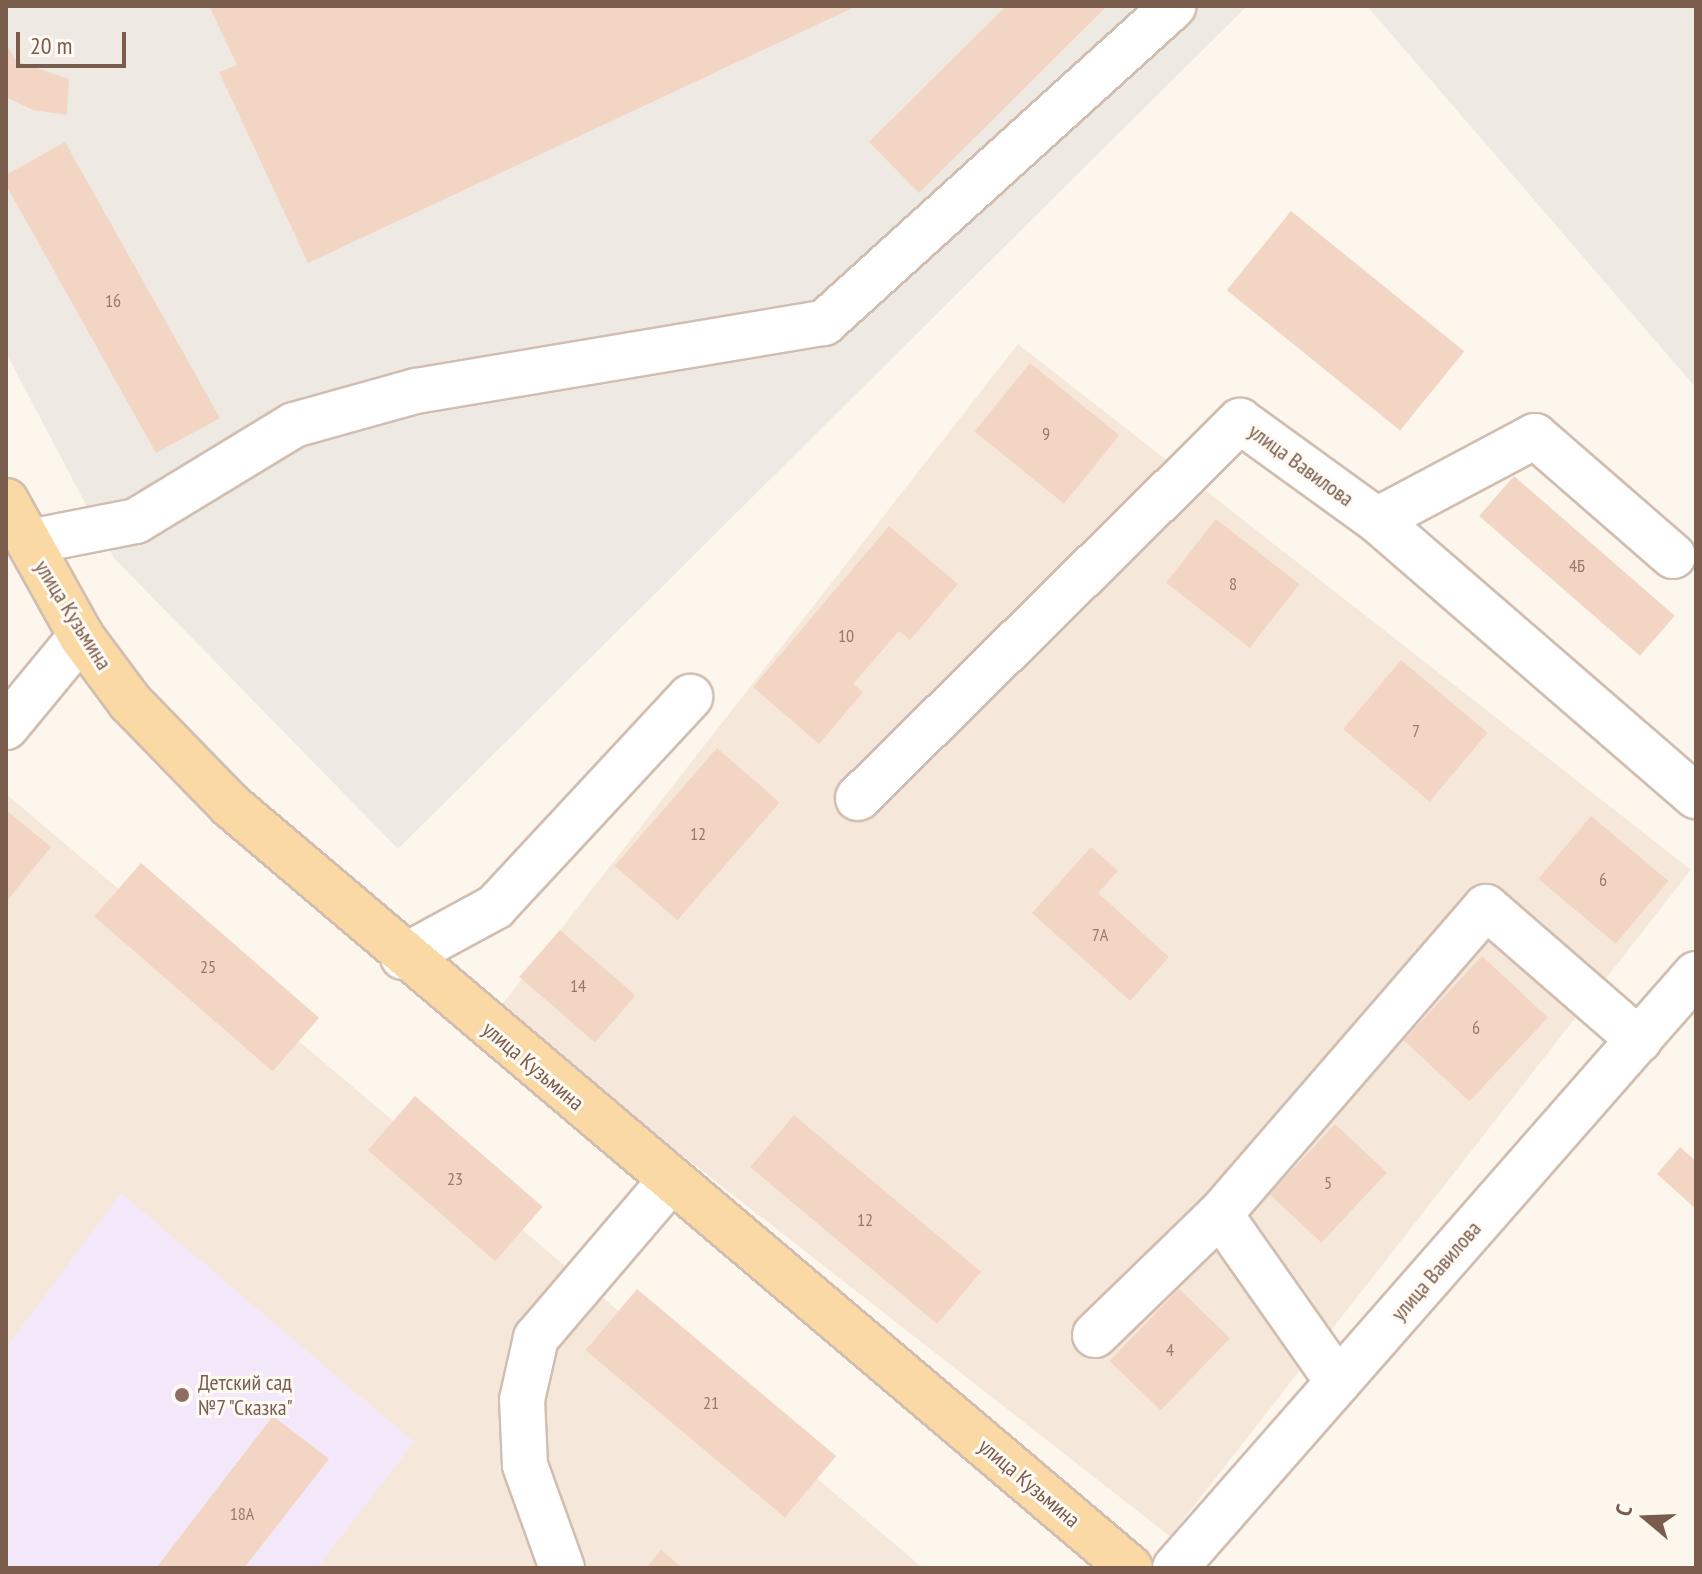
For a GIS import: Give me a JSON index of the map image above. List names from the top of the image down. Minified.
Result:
{"streets":{"main road":["улица Кузьмина"],"street":["улица Вавилова"]},"places":["Детский сад №7 \"Сказка\""],"house_numbers":["16","9","4Б","8","10","7","12","6","7А","25","14","6","23","5","12","4","21","18А"],"scale_bar":"20 m","north":"left"}
